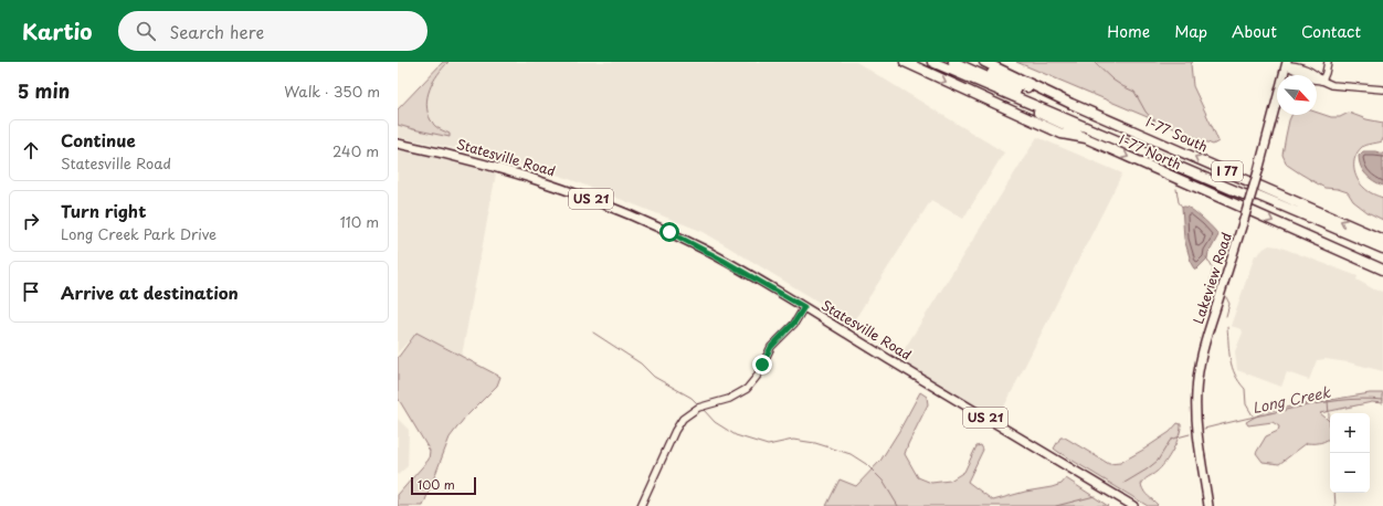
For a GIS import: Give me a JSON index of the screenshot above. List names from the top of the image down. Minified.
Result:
{"streets":{"highway":["I-77 South","I-77 North","I 77"],"main road":["Statesville Road","US 21","Lakeview Road"]},"crossings":[["I-77 South","I 77"],["I-77 North","I 77"]],"water":["Long Creek"],"scale_bar":"100 m","north":"bottom right","page":{"header":"Kartio","search":"Search here","nav":["Home","Map","About","Contact"],"heading":["5 min","Walk · 350 m"],"list":[["Continue","Statesville Road","240 m"],["Turn right","Long Creek Park Drive","110 m"],"Arrive at destination"],"map_buttons":["+","−"],"scale":"100 m"}}
